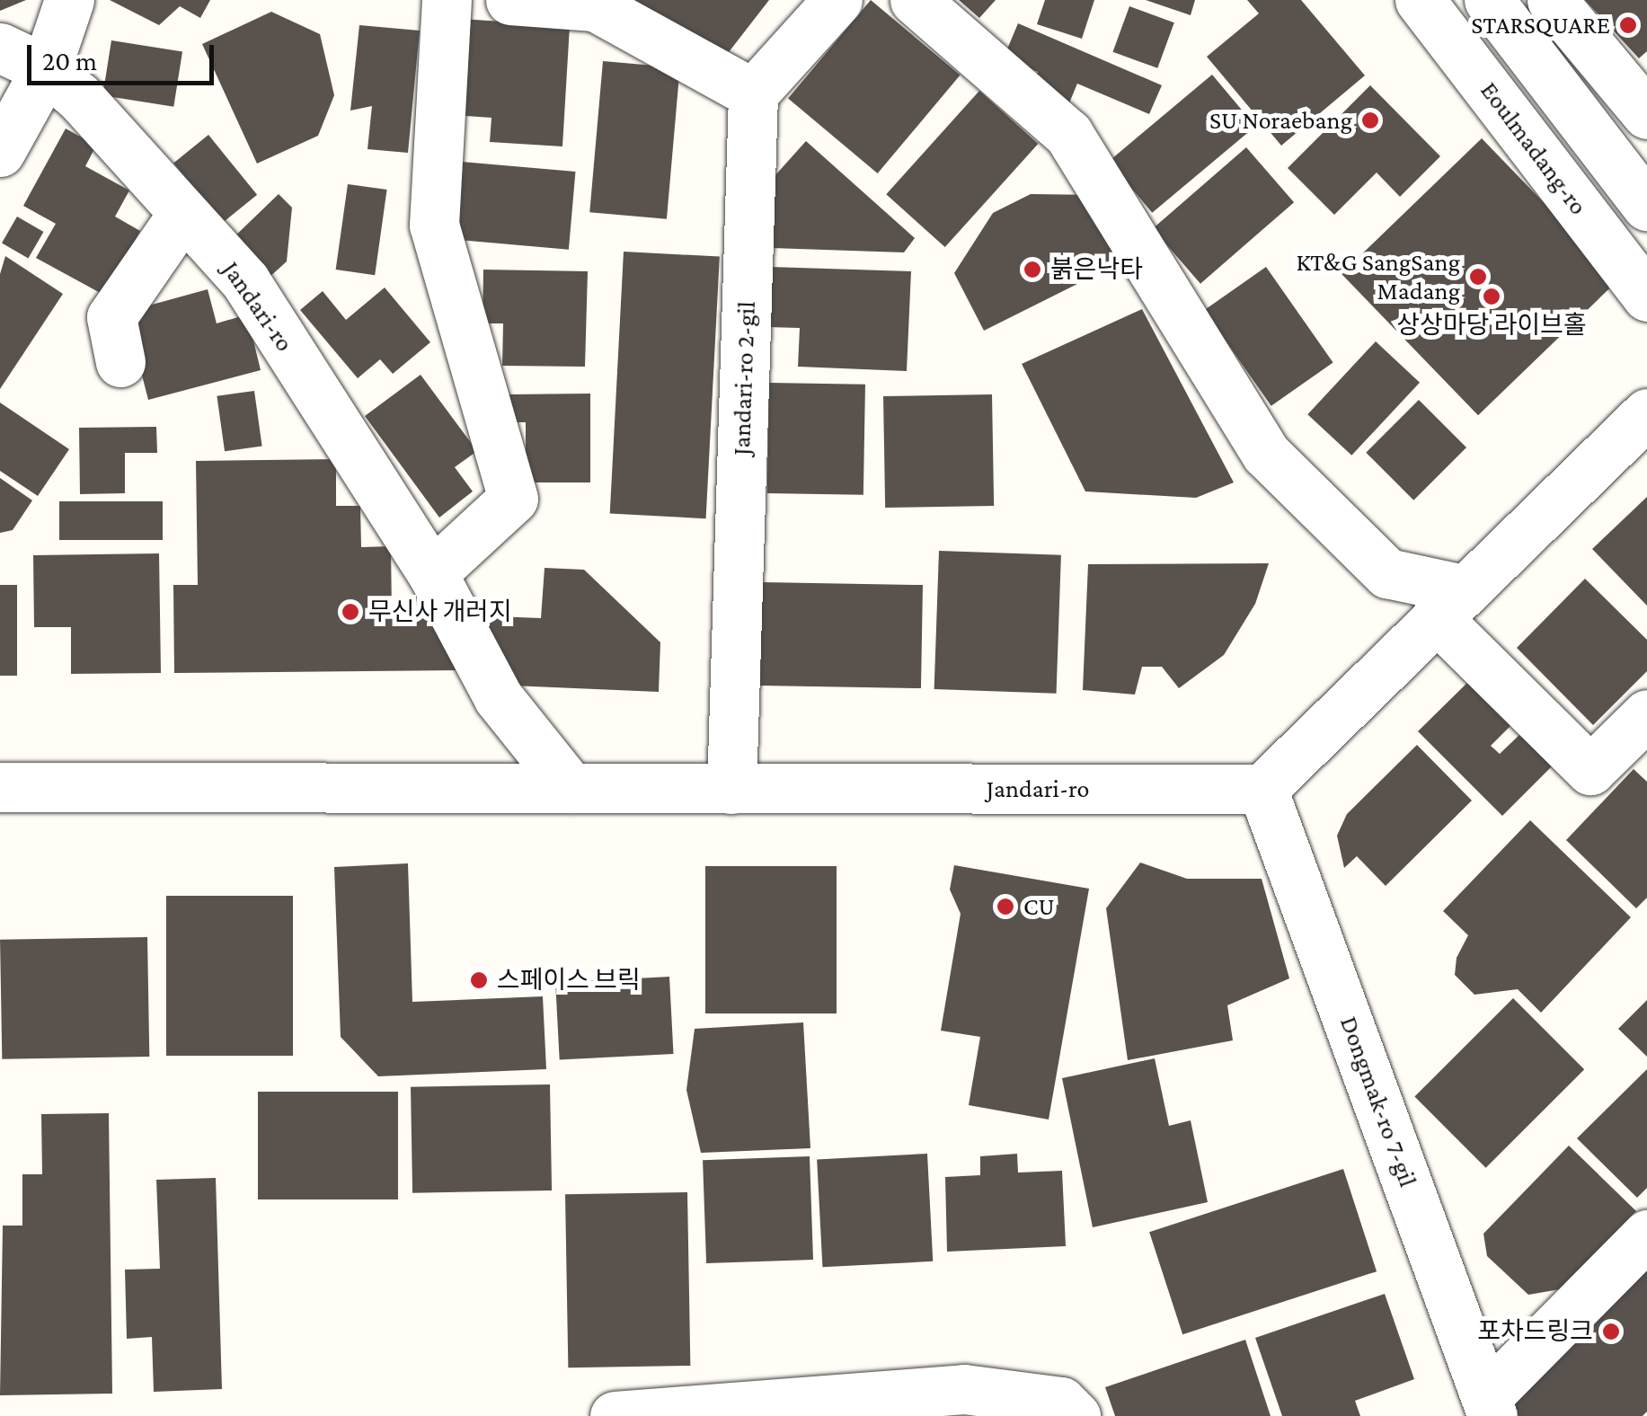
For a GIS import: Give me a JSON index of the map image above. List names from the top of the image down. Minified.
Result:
{"streets":{"street":["Eoulmadang-ro","Jandari-ro","Jandari-ro 2-gil","Dongmak-ro 7-gil"]},"crossings":[["Jandari-ro","Jandari-ro 2-gil"],["Jandari-ro","Dongmak-ro 7-gil"]],"places":["STARSQUARE","SU Noraebang","붉은낙타","KT&G SangSang Madang","상상마당 라이브홀","무신사 개러지","CU","스페이스 브릭","포차드링크"],"scale_bar":"20 m"}
